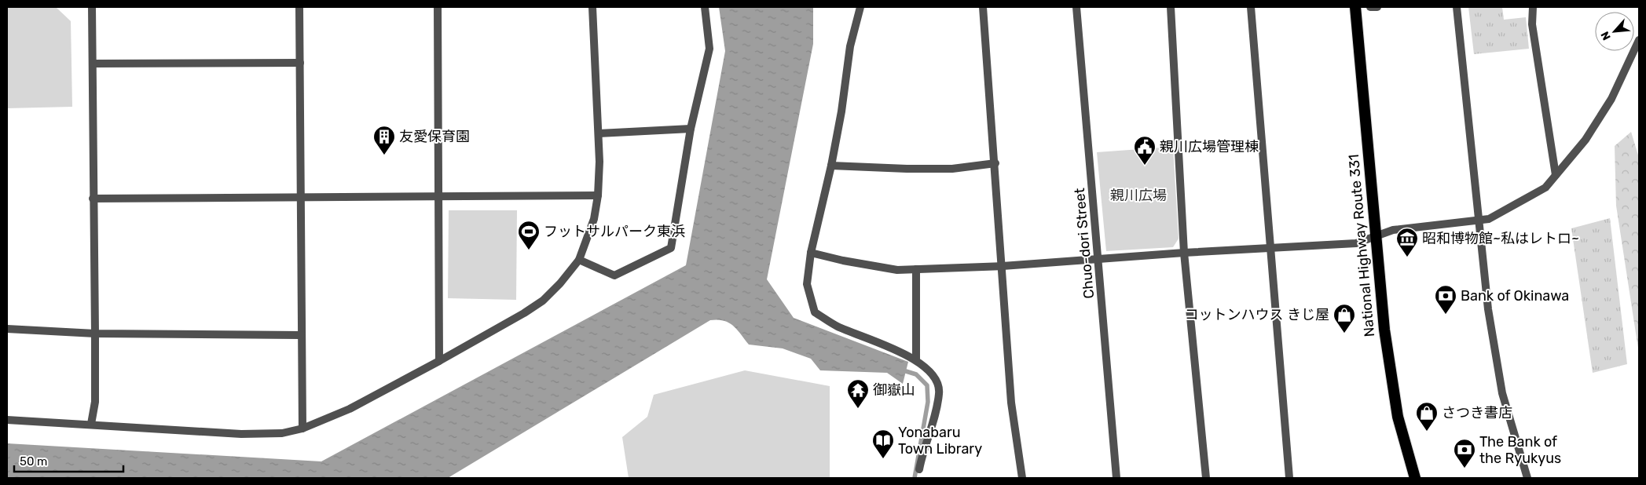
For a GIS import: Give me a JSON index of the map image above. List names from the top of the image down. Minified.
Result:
{"streets":{"highway":["National Highway Route 331"],"street":["Chuo-dori Street"]},"parks":["親川広場"],"places":{"building":["友愛保育園"],"public building":["親川広場管理棟"],"sports":["フットサルパーク東浜"],"museum":["昭和博物館~私はレトロ~"],"bank":["Bank of Okinawa","The Bank of the Ryukyus"],"shop":["コットンハウス きじ屋","さつき書店"],"temple":["御嶽山"],"library":["Yonabaru Town Library"]},"scale_bar":"50 m","north":"bottom left"}
